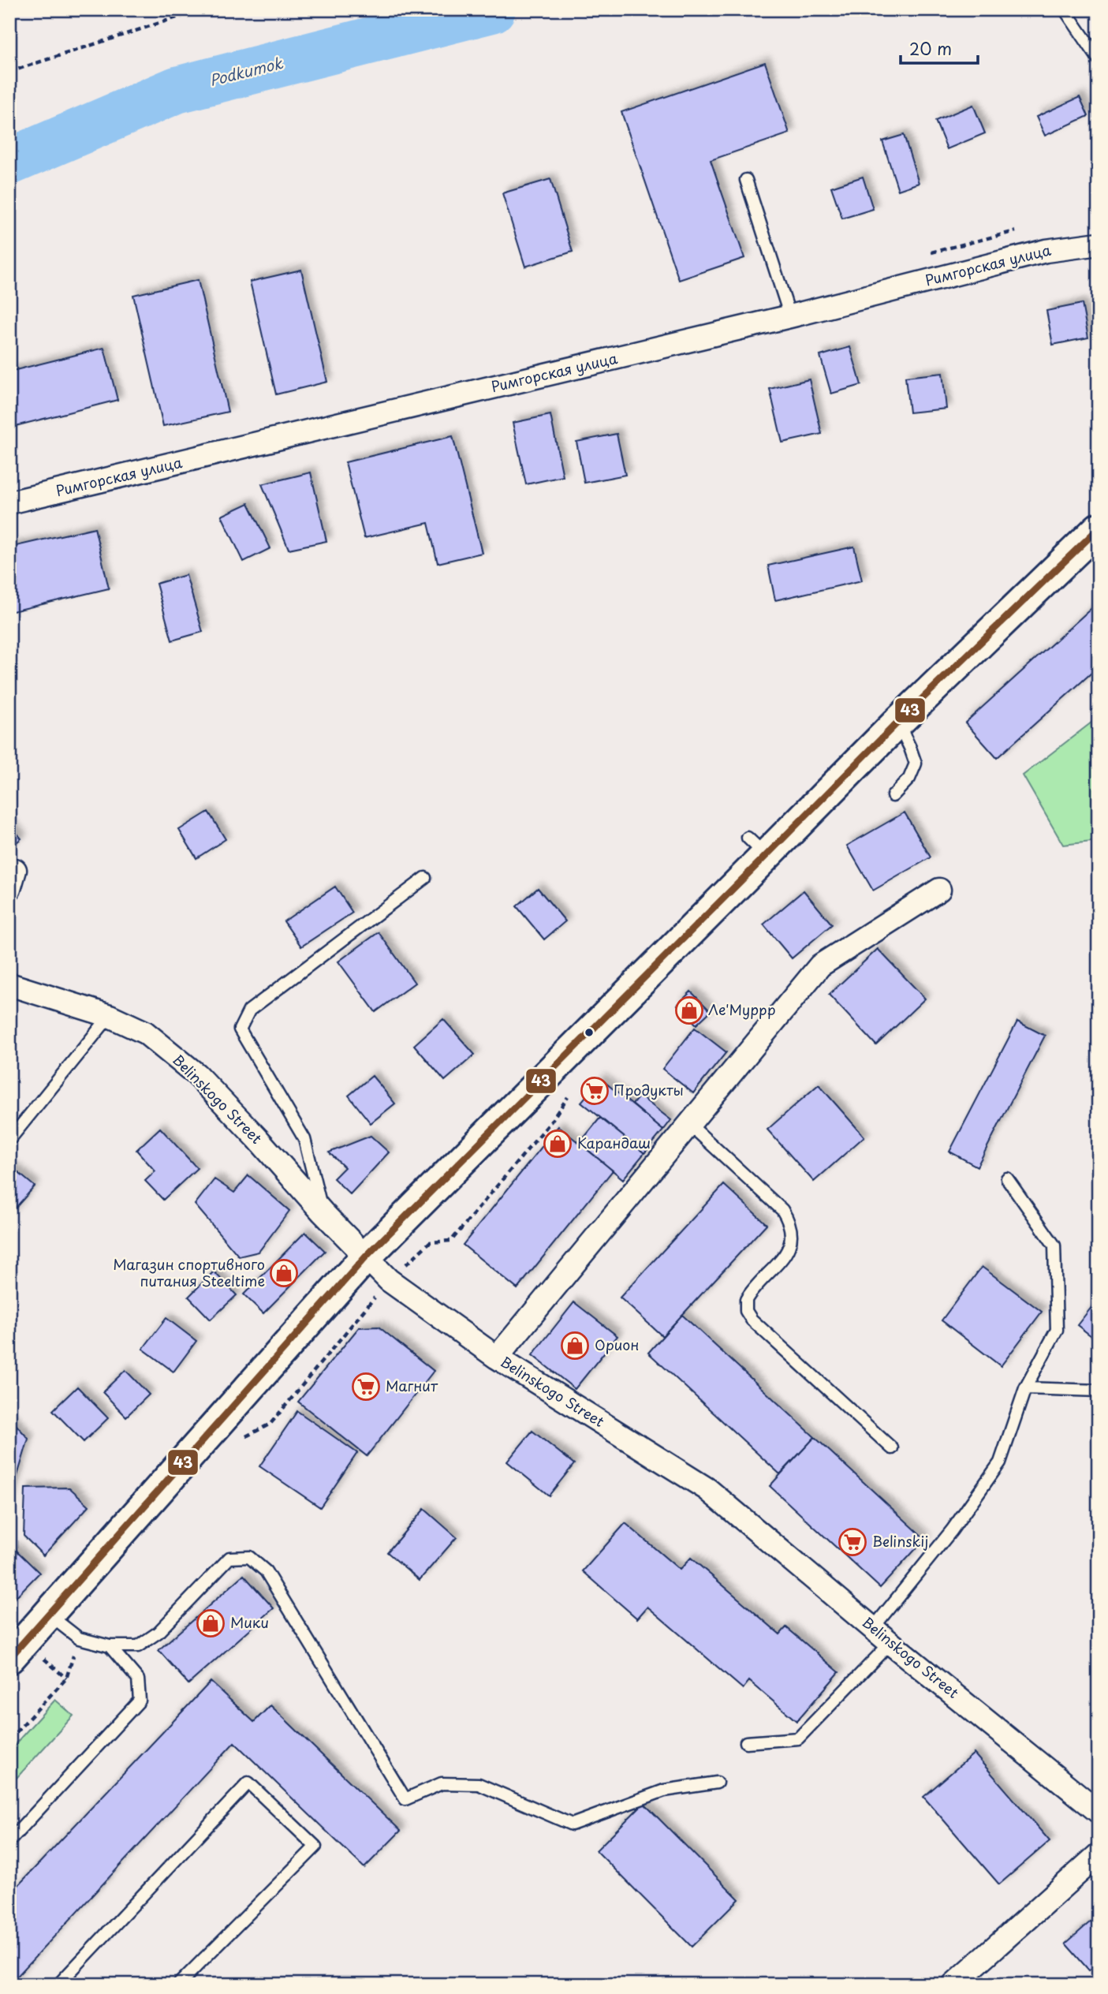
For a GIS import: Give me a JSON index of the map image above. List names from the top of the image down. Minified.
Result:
{"streets":{"street":["Римгорская улица","Belinskogo Street"]},"water":["Podkumok"],"places":{"shop":["Ле'Муррр","Карандаш","Магазин спортивного питания Steeltime","Орион","Мики"],"supermarket":["Продукты","Магнит","Belinskij"]},"lines":["transit line 43"],"scale_bar":"20 m"}
